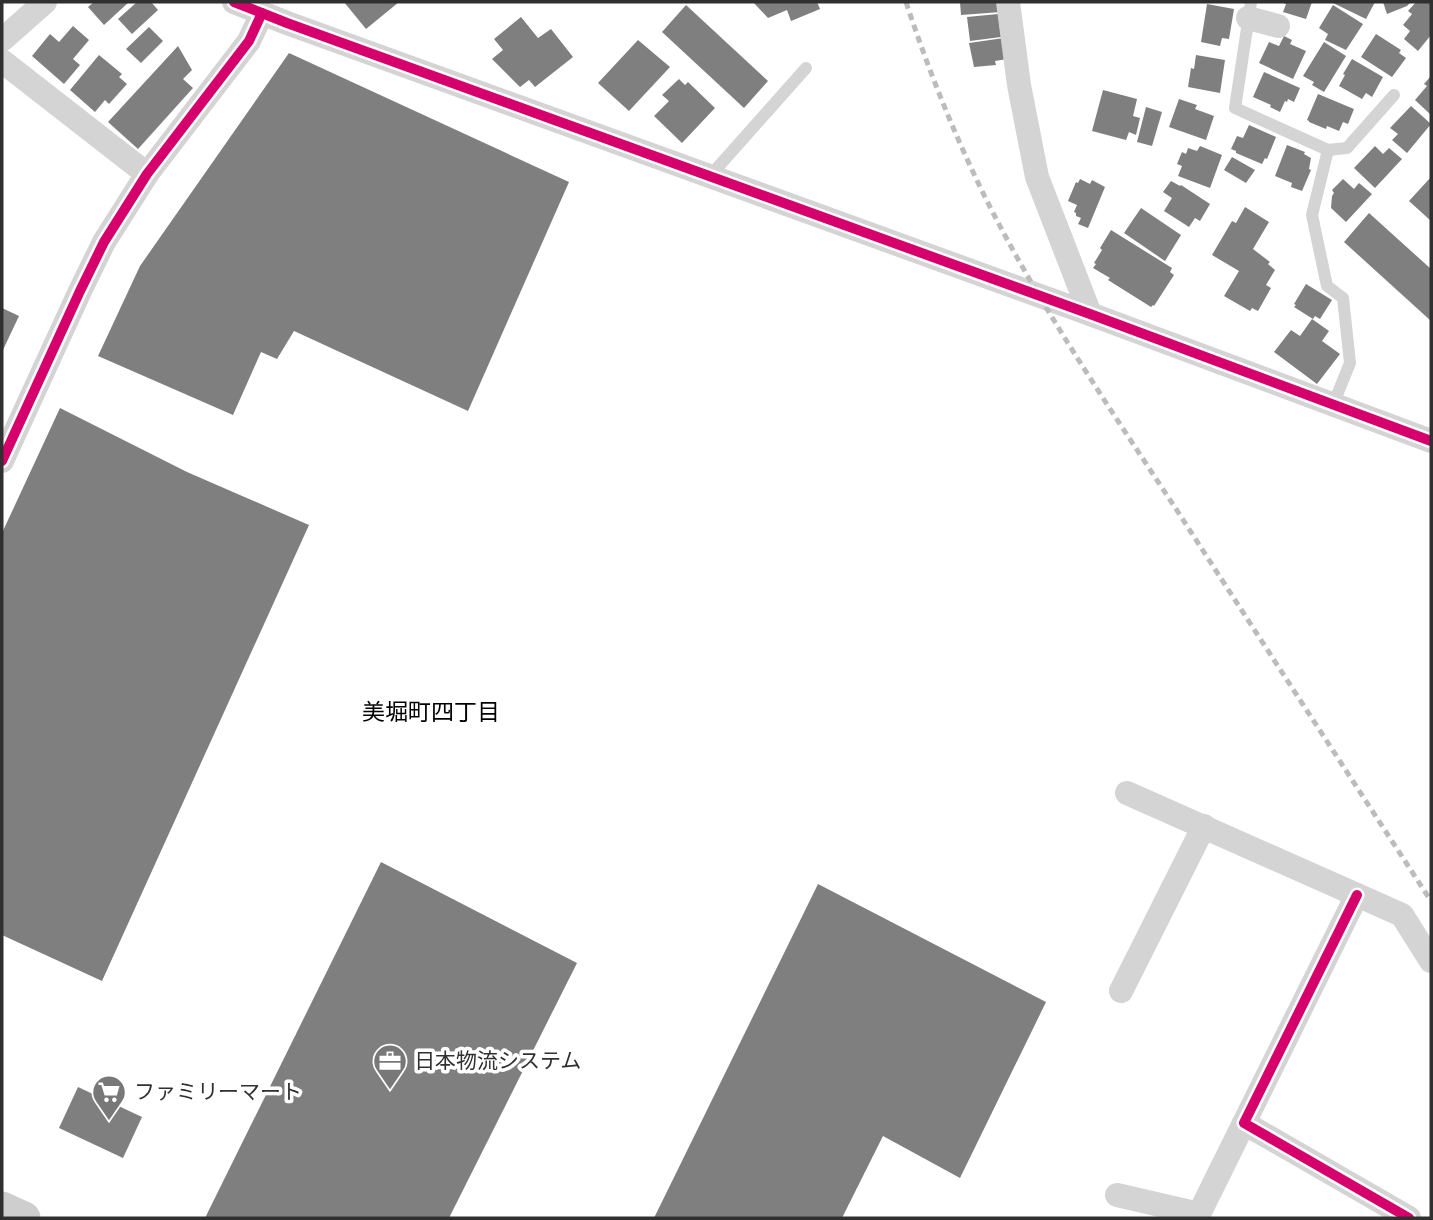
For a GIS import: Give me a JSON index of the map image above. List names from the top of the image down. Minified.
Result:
{"districts":["美堀町四丁目"],"places":{"office":["日本物流システム"],"supermarket":["ファミリーマート"]}}
